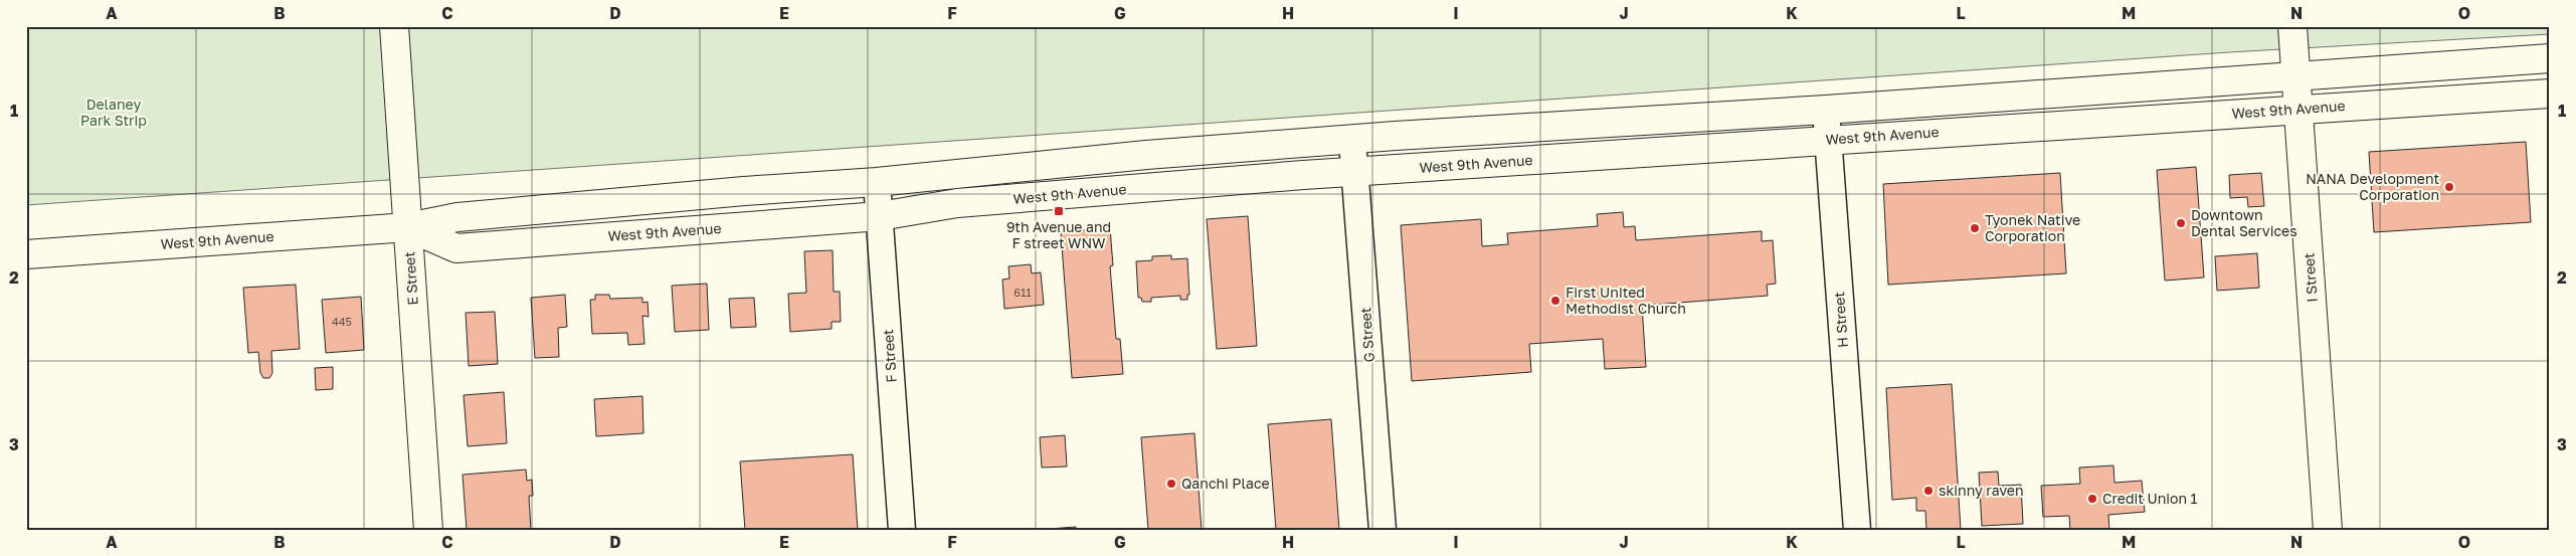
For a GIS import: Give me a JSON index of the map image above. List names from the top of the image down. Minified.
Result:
{"streets":{"street":["West 9th Avenue","I Street","E Street","H Street","G Street","F Street"]},"crossings":[["West 9th Avenue","I Street"],["West 9th Avenue","E Street"],["West 9th Avenue","H Street"],["West 9th Avenue","G Street"],["West 9th Avenue","F Street"]],"parks":["Delaney Park Strip"],"places":{"other":["NANA Development Corporation","Downtown Dental Services","Tyonek Native Corporation","First United Methodist Church","Qanchi Place","skinny raven","Credit Union 1"],"transit":["9th Avenue and F street WNW"]},"house_numbers":["611","445"],"grid":{"columns":["A","B","C","D","E","F","G","H","I","J","K","L","M","N","O"],"rows":["1","2","3"]}}
